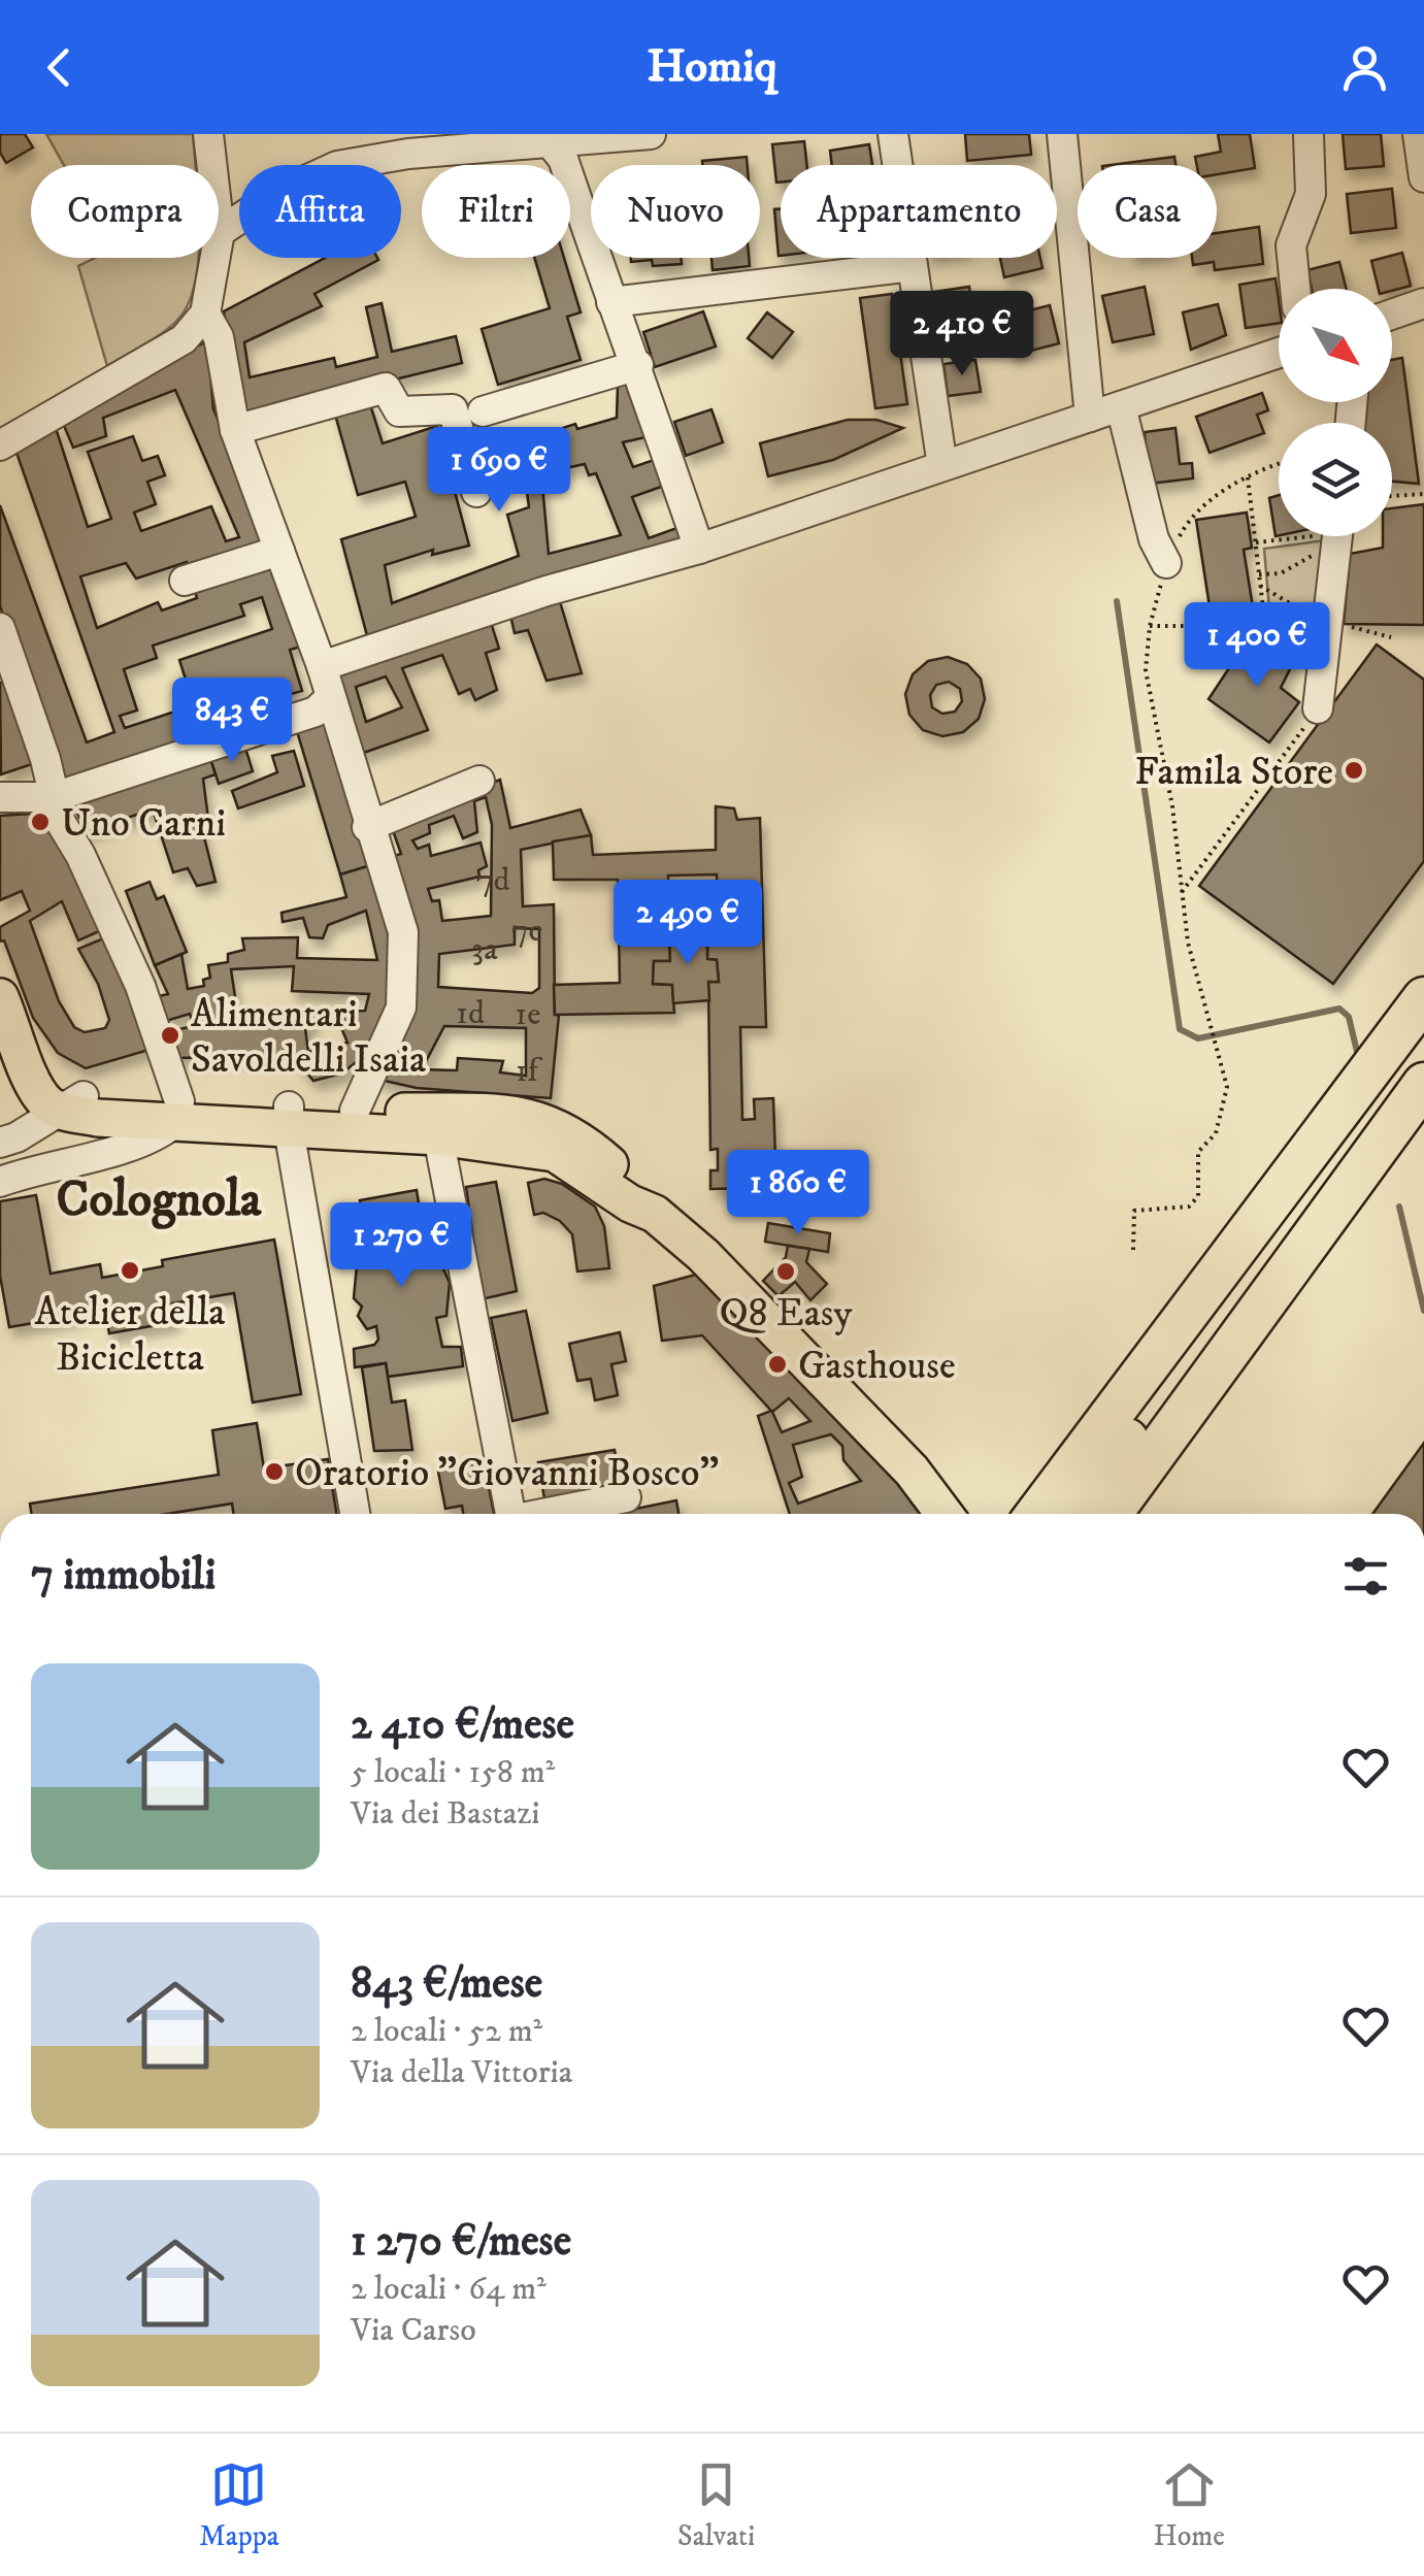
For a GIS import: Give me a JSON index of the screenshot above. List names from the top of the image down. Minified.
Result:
{"districts":["Colognola"],"places":["Famila Store","Uno Carni","Alimentari Savoldelli Isaia","Atelier della Bicicletta","Q8 Easy","Gasthouse","Oratorio \"Giovanni Bosco\""],"house_numbers":["7d","7c","3a","1d","1e","1f"],"north":"bottom right","page":{"header":"Homiq","chip":["Compra","Affitta","Filtri","Nuovo","Appartamento","Casa"],"price":["2 410 €","1 690 €","1 400 €","843 €","2 490 €","1 860 €","1 270 €"],"heading":"7 immobili","list":[{"name":"2 410 €/mese","note":"5 locali · 158 m² · Via dei Bastazi"},{"name":"843 €/mese","note":"2 locali · 52 m² · Via della Vittoria"},{"name":"1 270 €/mese","note":"2 locali · 64 m² · Via Carso"}],"tabs":["Mappa","Salvati","Home"]}}
